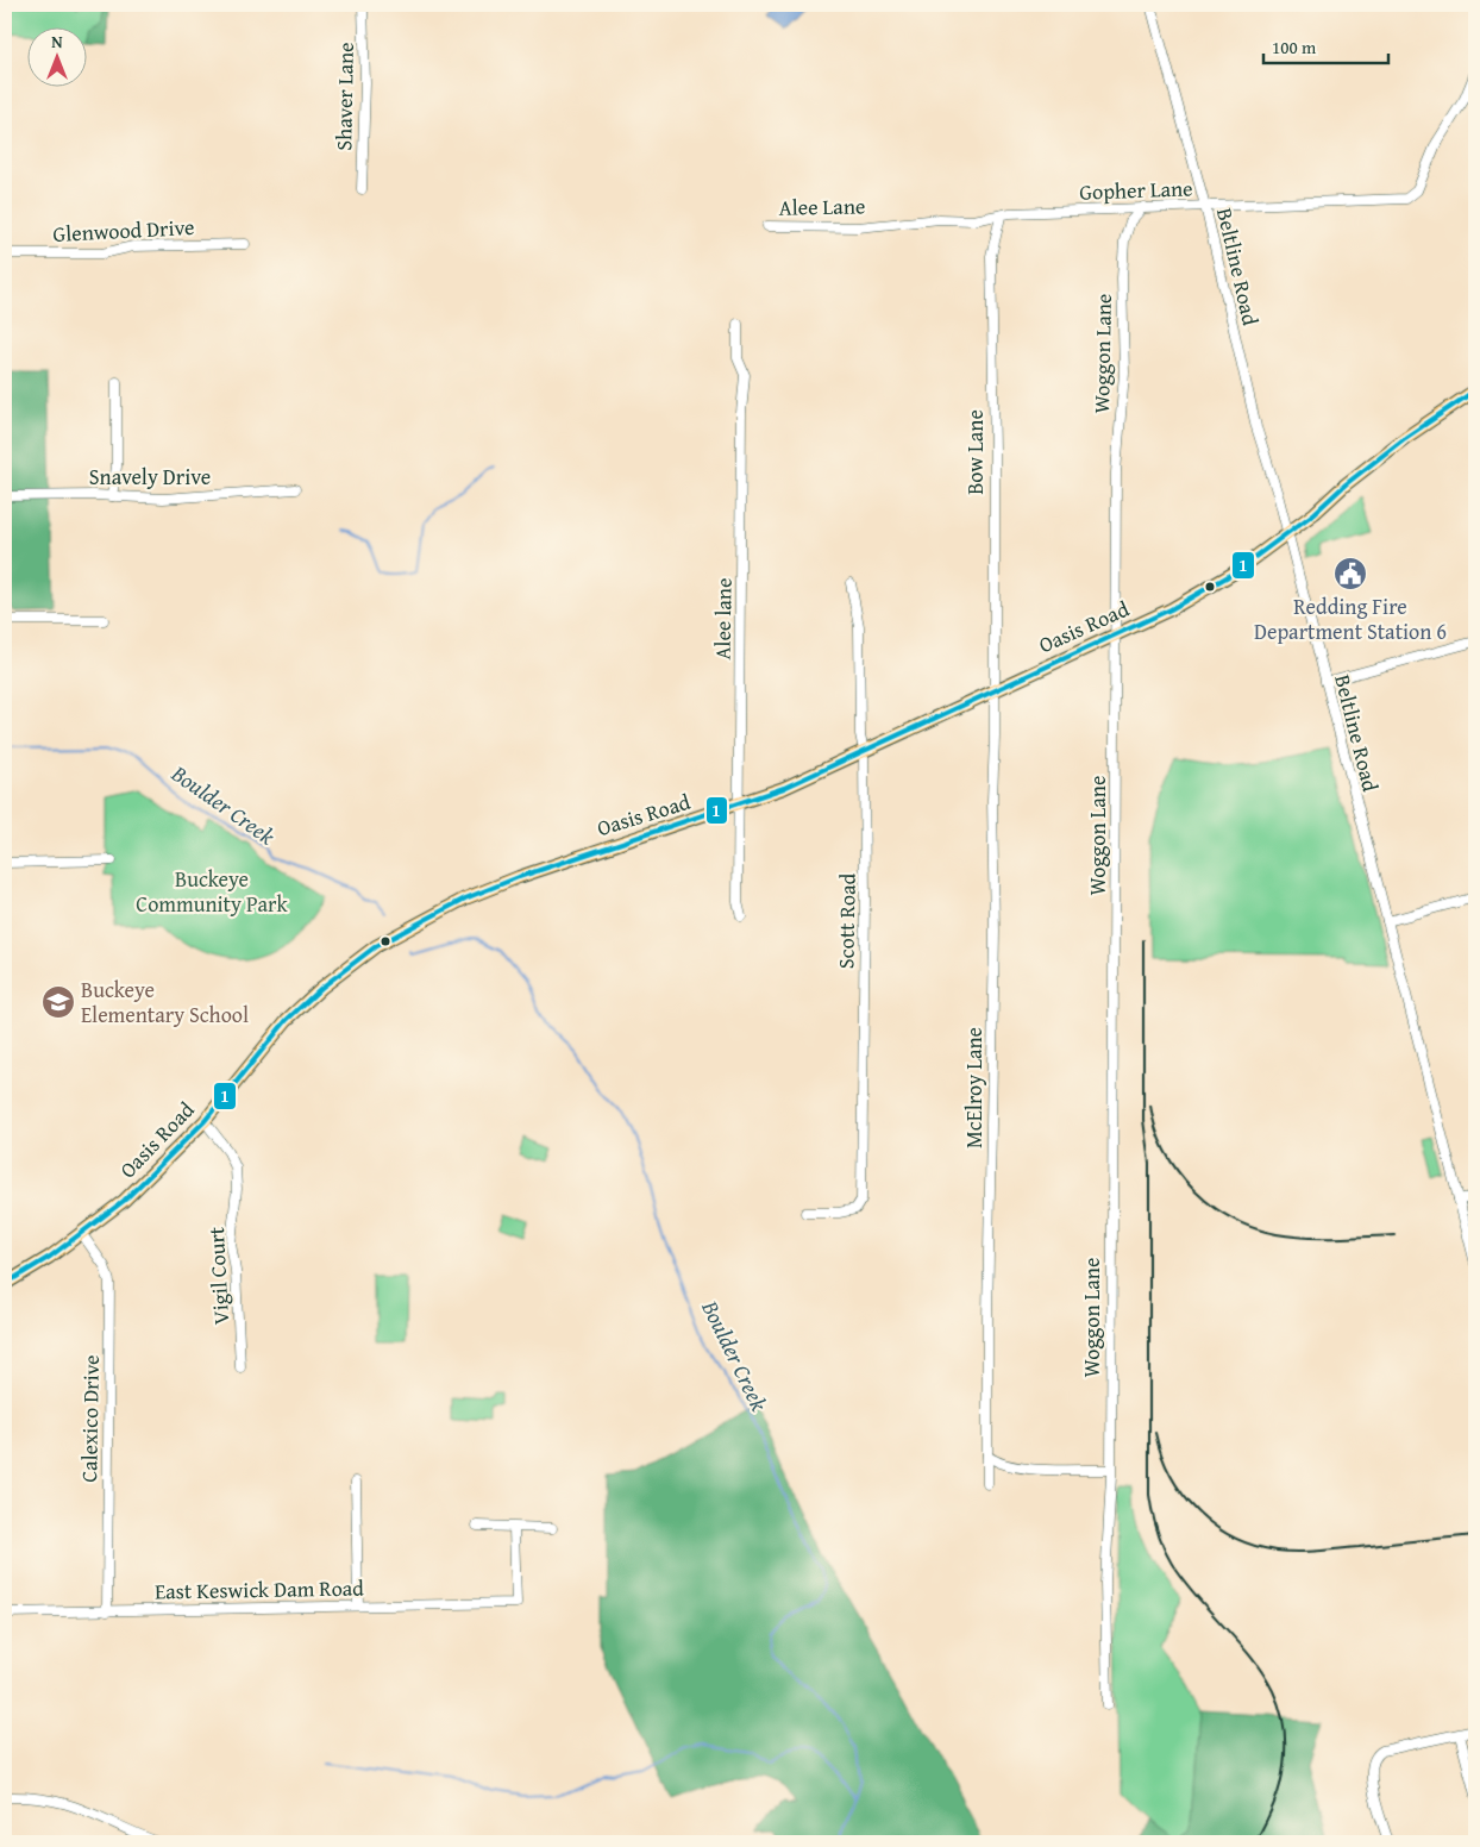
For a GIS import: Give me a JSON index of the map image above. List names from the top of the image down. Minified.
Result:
{"streets":{"main road":["Oasis Road"],"street":["Shaver Lane","Gopher Lane","Alee Lane","Glenwood Drive","Beltline Road","Woggon Lane","Bow Lane","Snavely Drive","Alee lane","Scott Road","McElroy Lane","Vigil Court","Calexico Drive","East Keswick Dam Road"]},"crossings":[["Gopher Lane","Alee Lane"],["Gopher Lane","Beltline Road"],["Gopher Lane","Woggon Lane"],["Gopher Lane","Bow Lane"],["Beltline Road","Oasis Road"],["Woggon Lane","Oasis Road"],["Bow Lane","Oasis Road"],["Bow Lane","McElroy Lane"],["Alee lane","Oasis Road"],["Oasis Road","Scott Road"],["Oasis Road","McElroy Lane"],["Oasis Road","Vigil Court"],["Oasis Road","Calexico Drive"],["Calexico Drive","East Keswick Dam Road"]],"water":["Boulder Creek"],"parks":["Buckeye Community Park"],"places":{"public building":["Redding Fire Department Station 6"],"school or university":["Buckeye Elementary School"]},"lines":["transit line 1"],"scale_bar":"100 m","north":"top"}
